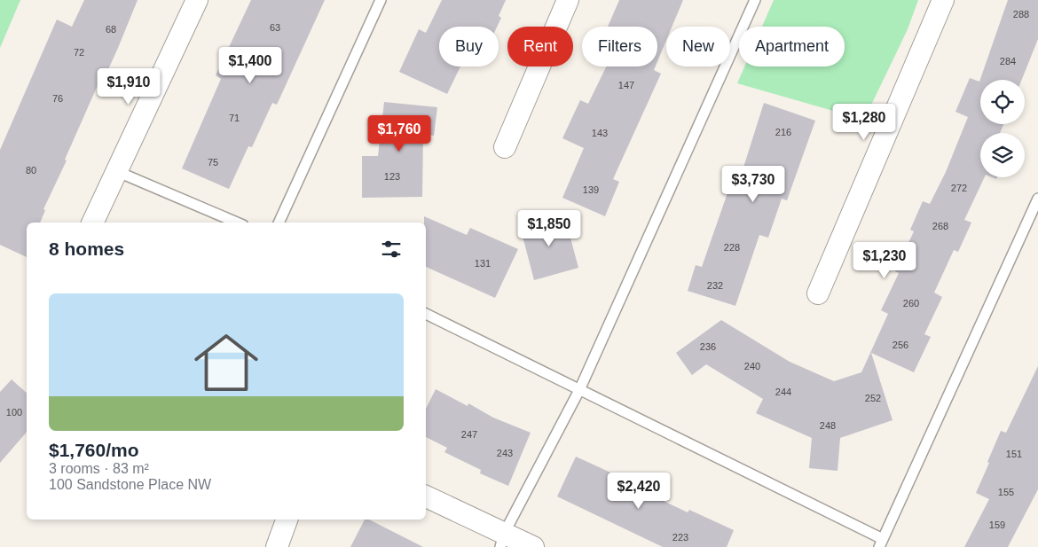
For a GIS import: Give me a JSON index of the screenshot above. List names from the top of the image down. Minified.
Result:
{"house_numbers":["288","63","68","72","284","147","76","71","216","143","75","80","123","272","139","268","228","131","232","260","256","236","240","244","252","100","248","247","243","151","155","159","223"],"page":{"chip":["Buy","Rent","Filters","New","Apartment"],"price":["$1,400","$1,910","$1,280","$1,760","$3,730","$1,850","$1,230","$2,420"],"heading":"8 homes","list":[{"name":"$1,760/mo","note":"3 rooms · 83 m² · 100 Sandstone Place NW"}]}}
